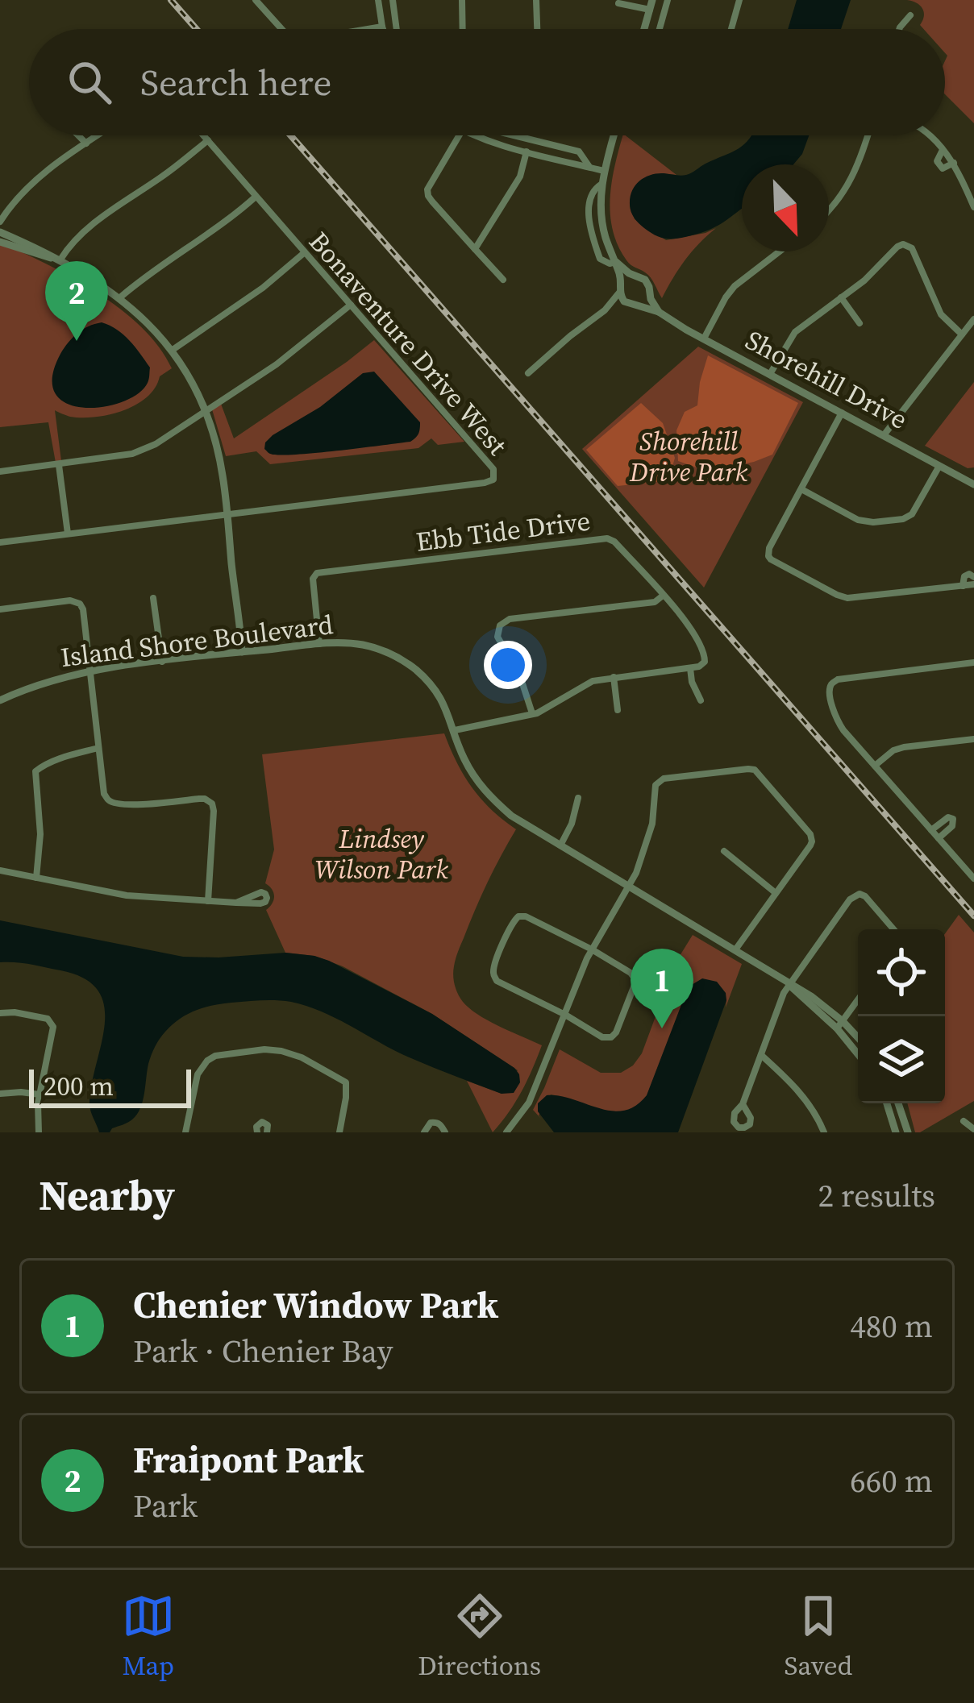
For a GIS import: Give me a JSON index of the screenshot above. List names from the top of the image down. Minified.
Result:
{"streets":{"street":["Bonaventure Drive West","Shorehill Drive","Ebb Tide Drive","Island Shore Boulevard"]},"crossings":[["Ebb Tide Drive","Island Shore Boulevard"]],"parks":["Shorehill Drive Park","Lindsey Wilson Park"],"scale_bar":"200 m","north":"bottom right","page":{"search":"Search here","pins":["2","1"],"scale":"200 m","heading":["Nearby","2 results"],"list":[{"mark":"1","name":"Chenier Window Park","note":"Park · Chenier Bay","value":"480 m"},{"mark":"2","name":"Fraipont Park","note":"Park","value":"660 m"}],"nav":["Map","Directions","Saved"]}}
